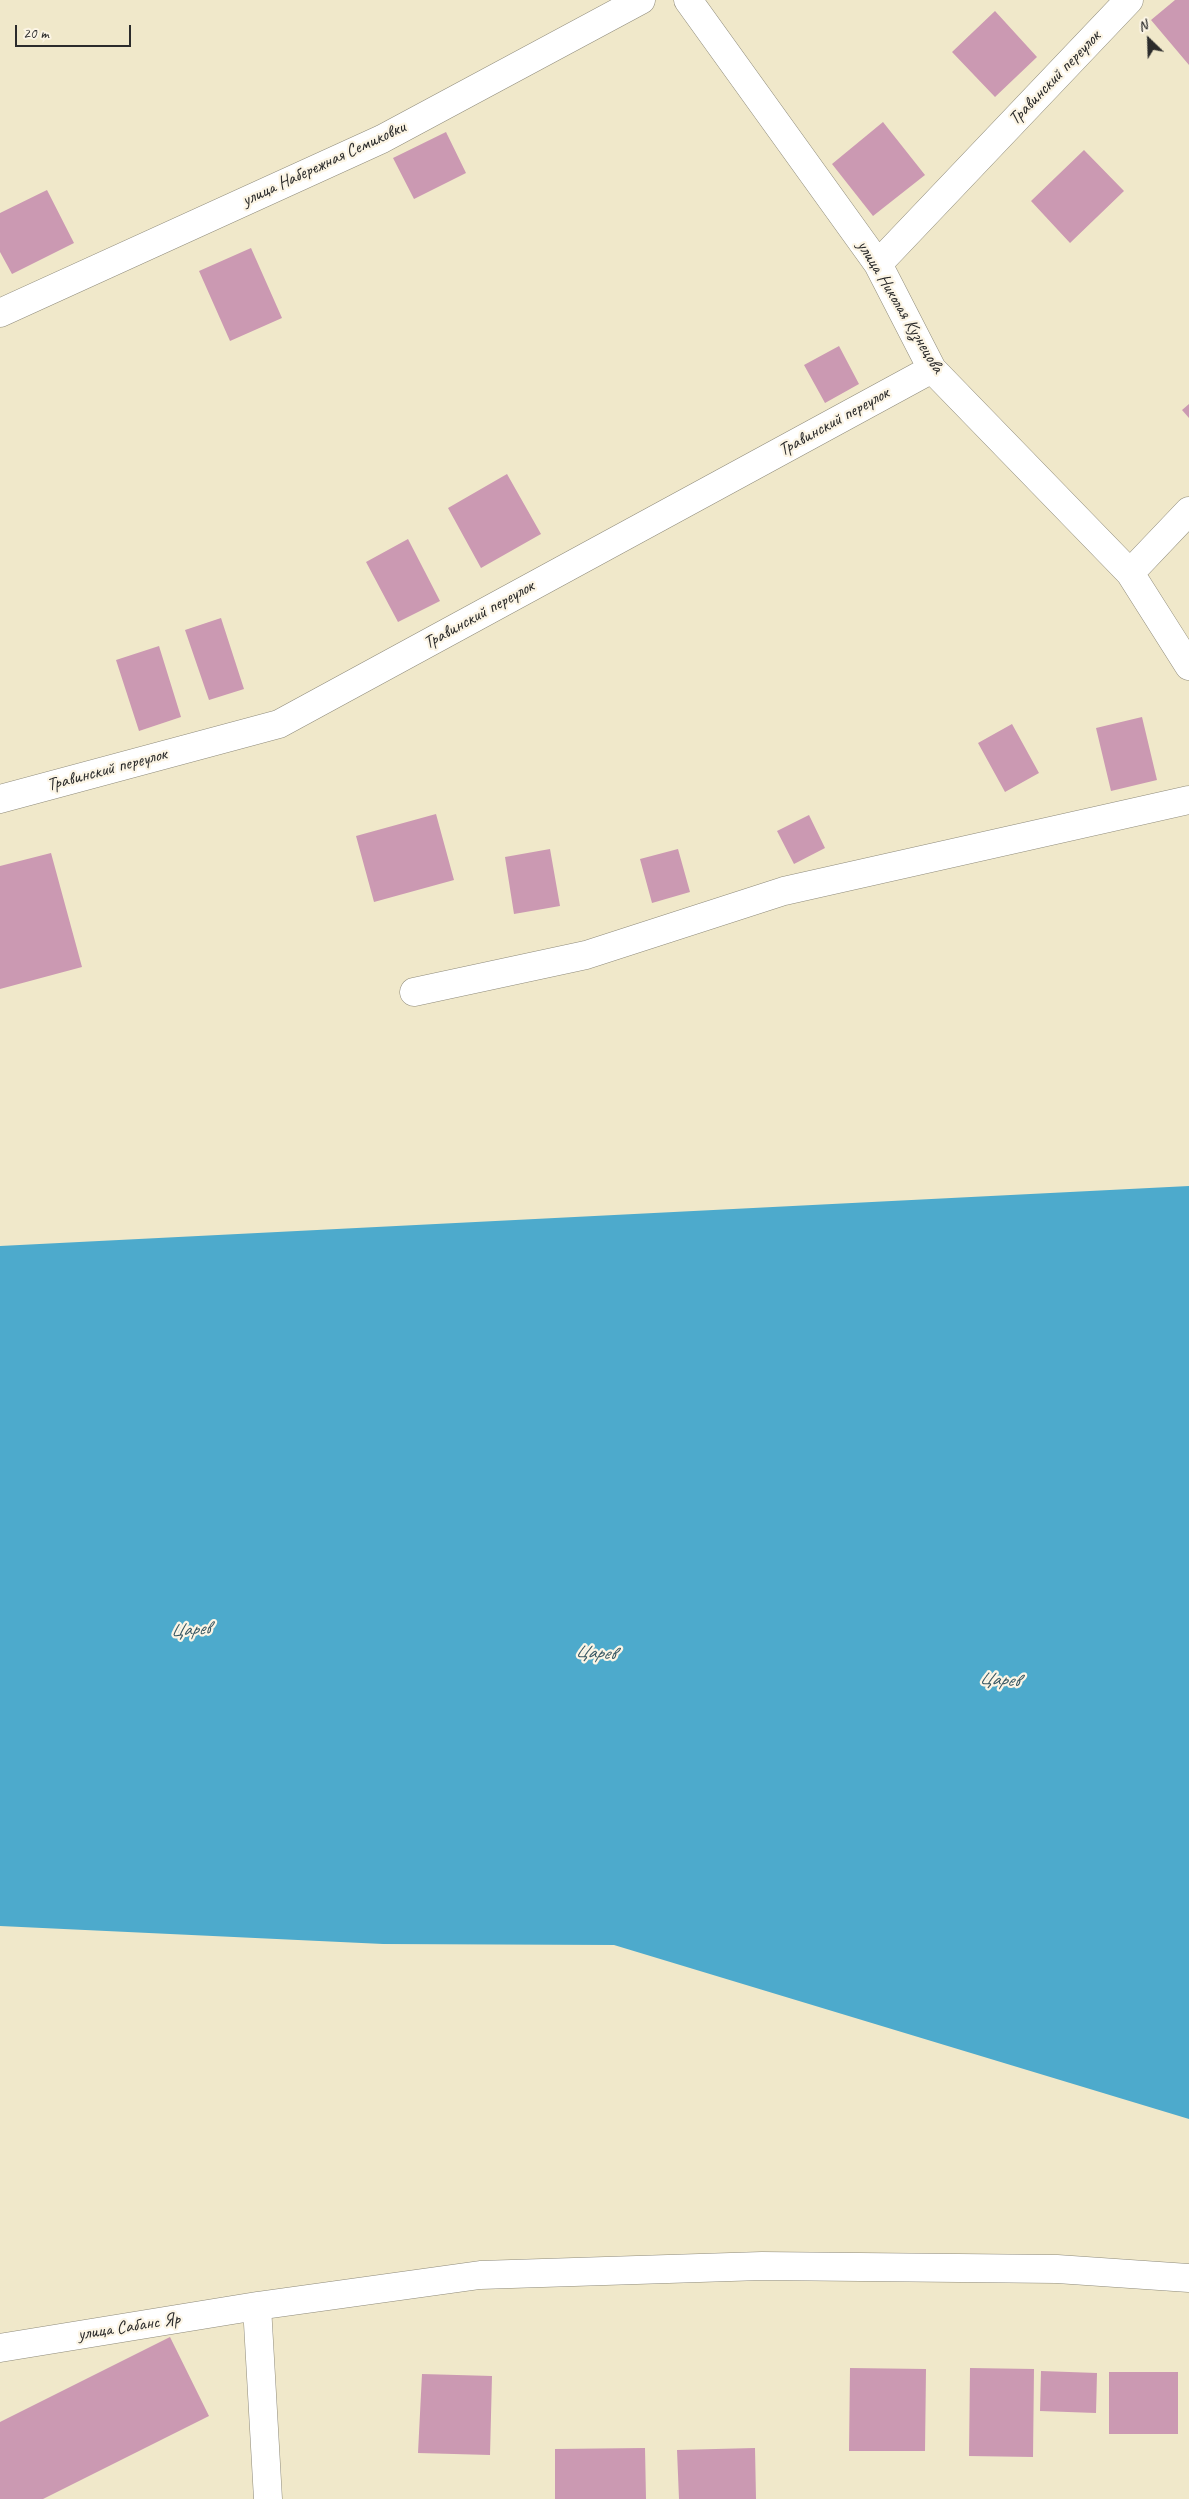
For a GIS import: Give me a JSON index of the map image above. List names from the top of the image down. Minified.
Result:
{"streets":{"street":["Травинский переулок","улица Набережная Семиковки","улица Николая Кузнецова","улица Сабанс Яр"]},"crossings":[["Травинский переулок","улица Николая Кузнецова"]],"water":["Царев"],"scale_bar":"20 m","north":"top left"}
